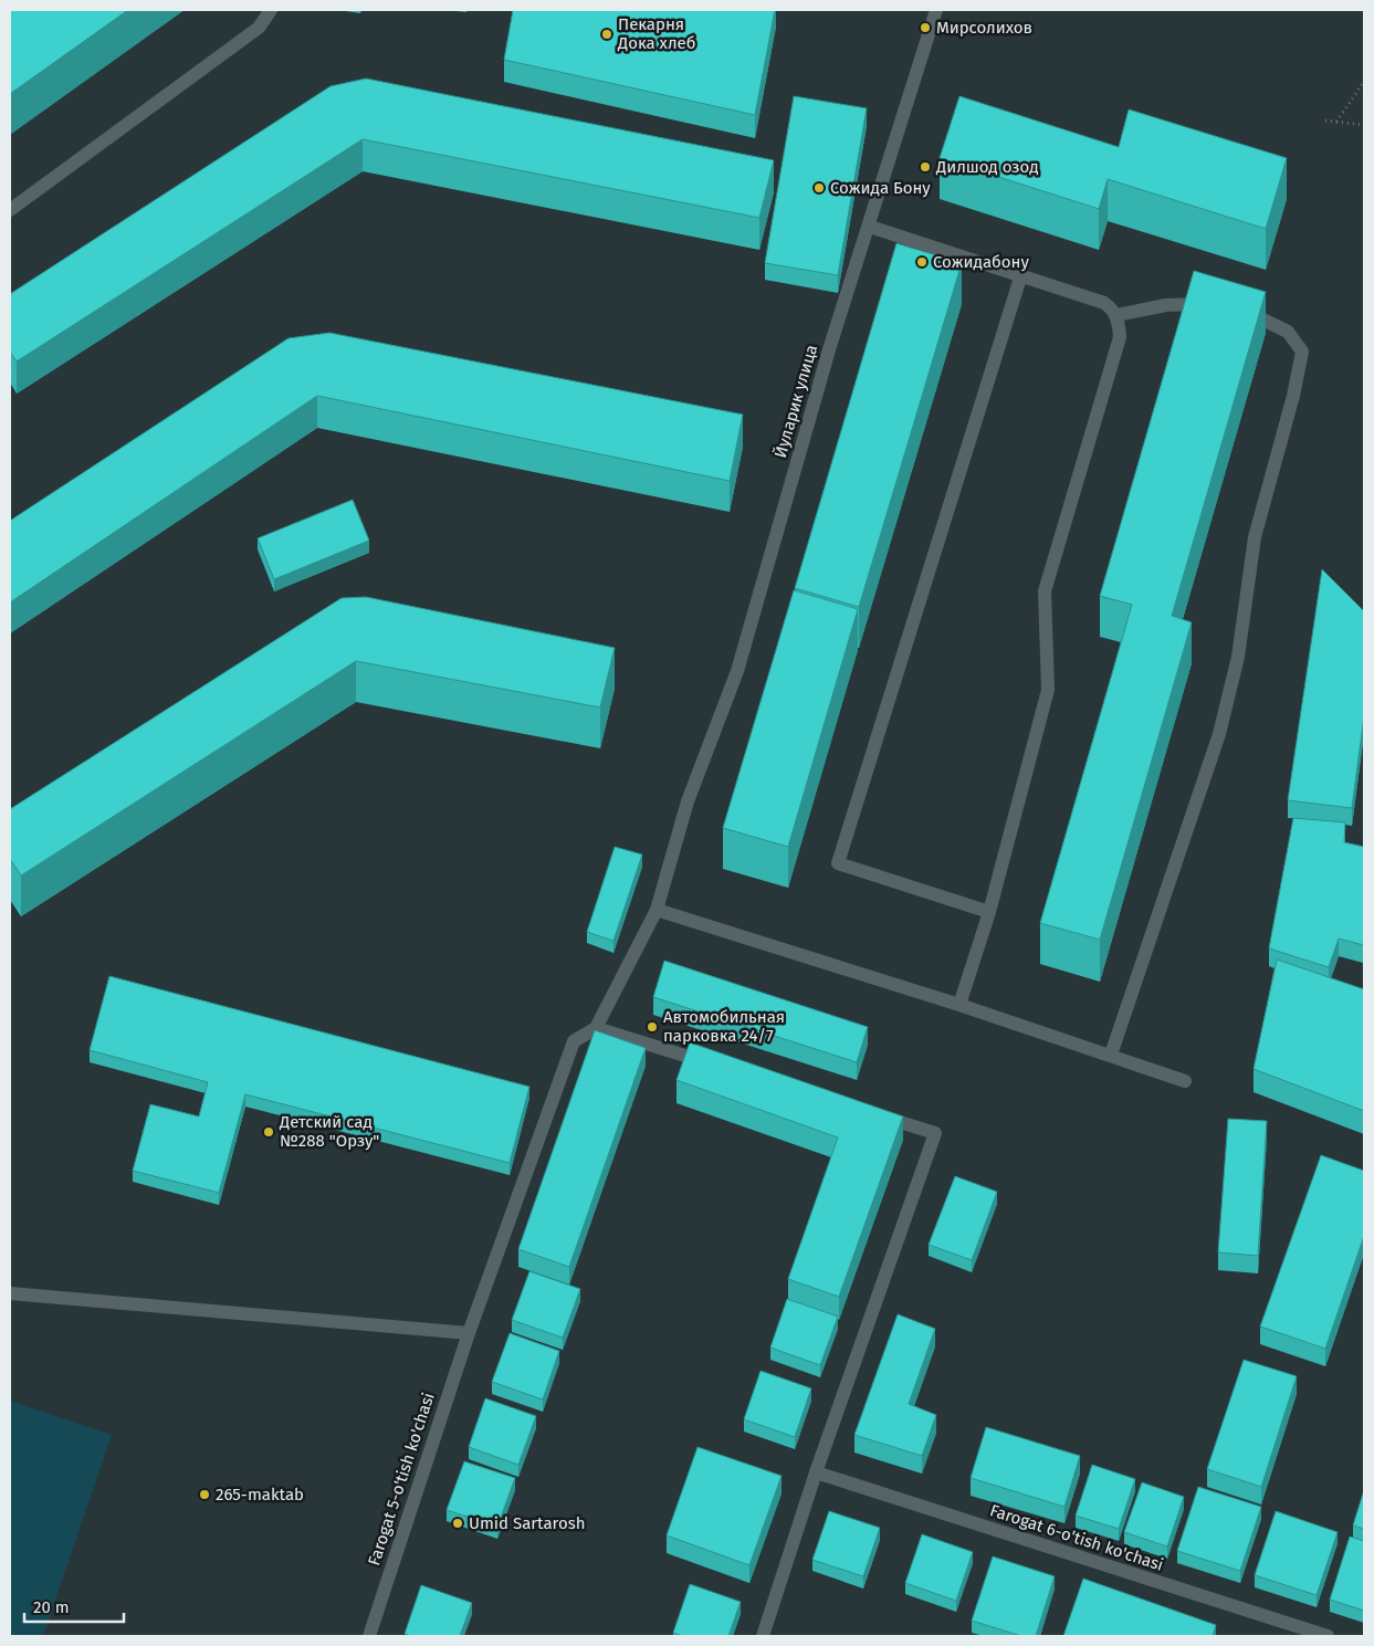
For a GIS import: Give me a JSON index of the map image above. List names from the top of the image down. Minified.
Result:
{"streets":{"street":["Йуларик улица","Farogat 5-o'tish ko'chasi","Farogat 6-o'tish ko'chasi"]},"crossings":[["Йуларик улица","Farogat 5-o'tish ko'chasi"]],"places":["Мирсолихов","Пекарня Дока хлеб","Дилшод озод","Сожида Бону","Сожидабону","Автомобильная парковка 24/7","Детский сад №288 \"Орзу\"","265-maktab","Umid Sartarosh"],"scale_bar":"20 m"}
